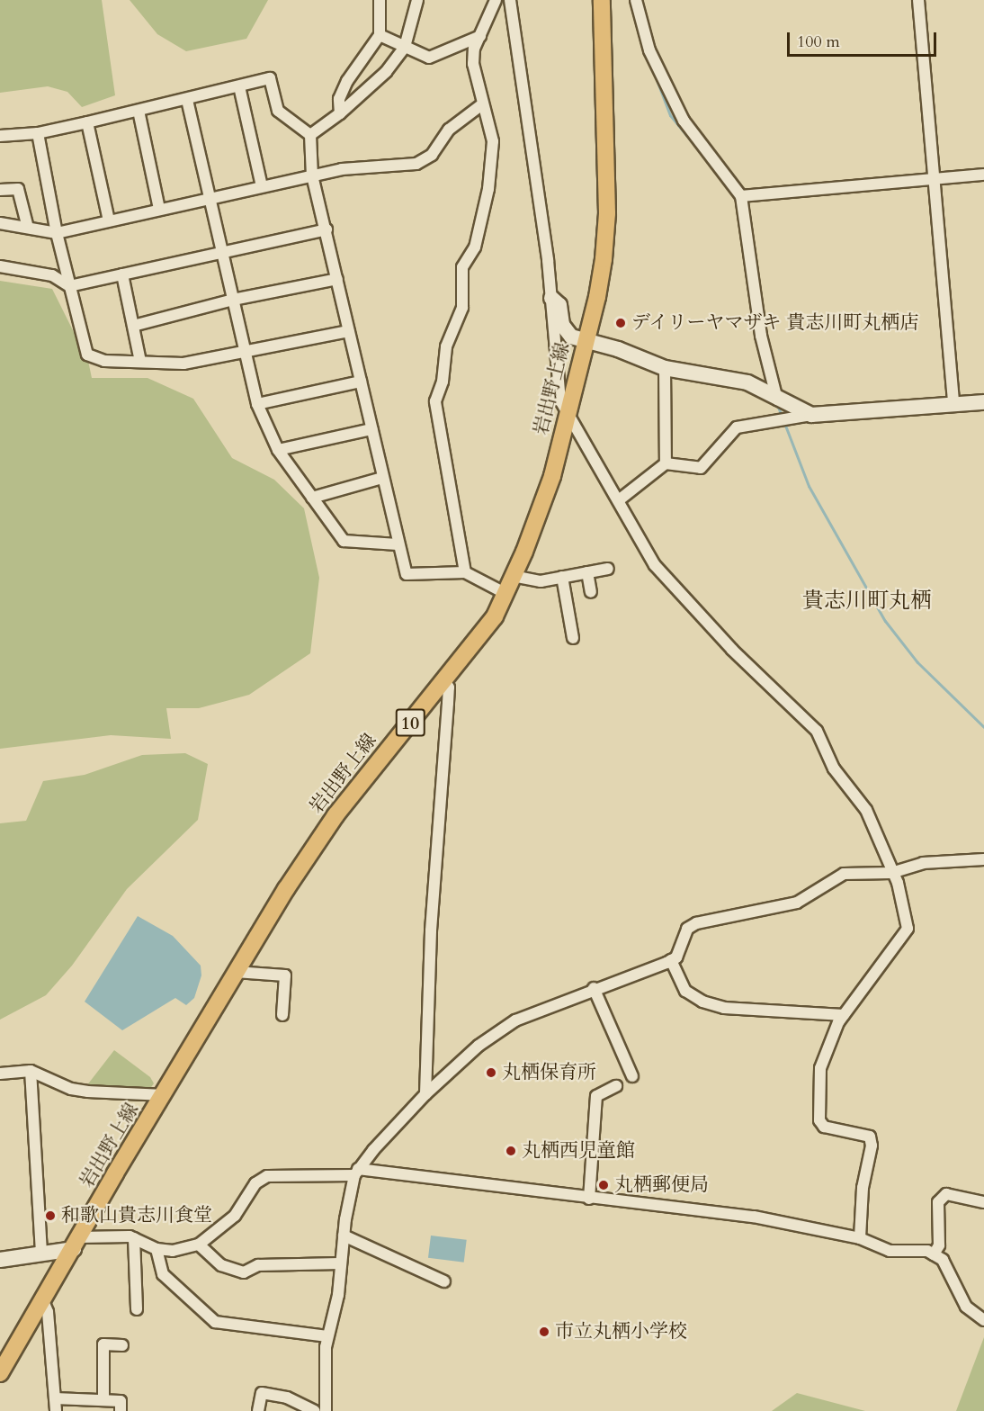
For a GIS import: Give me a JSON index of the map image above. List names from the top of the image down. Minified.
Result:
{"streets":{"main road":["岩出野上線","10"]},"districts":["貴志川町丸栖"],"places":["デイリーヤマザキ 貴志川町丸栖店","丸栖保育所","丸栖西児童館","丸栖郵便局","和歌山貴志川食堂","市立丸栖小学校"],"scale_bar":"100 m"}
